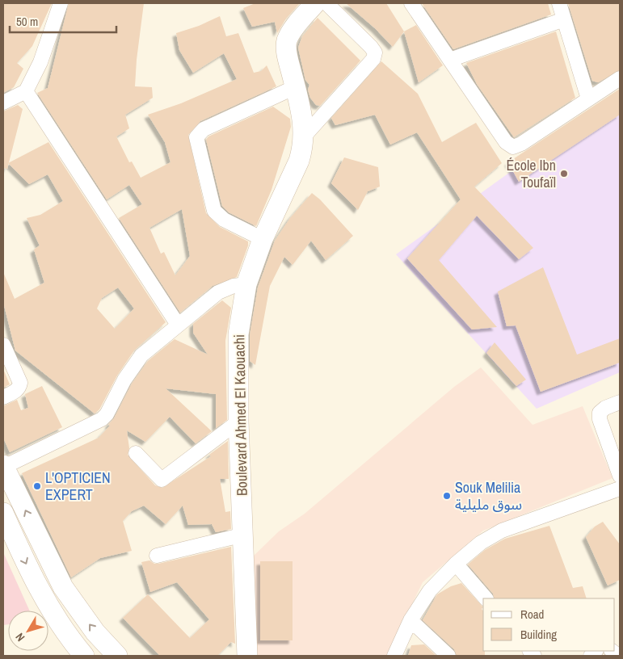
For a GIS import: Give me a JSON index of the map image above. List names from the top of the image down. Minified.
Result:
{"streets":{"street":["Boulevard Ahmed El Kaouachi"]},"places":["École Ibn Toufaïl","L'OPTICIEN EXPERT","Souk Melilia سوق مليلية"],"legend":["Road","Building"],"scale_bar":"50 m","north":"bottom left"}
